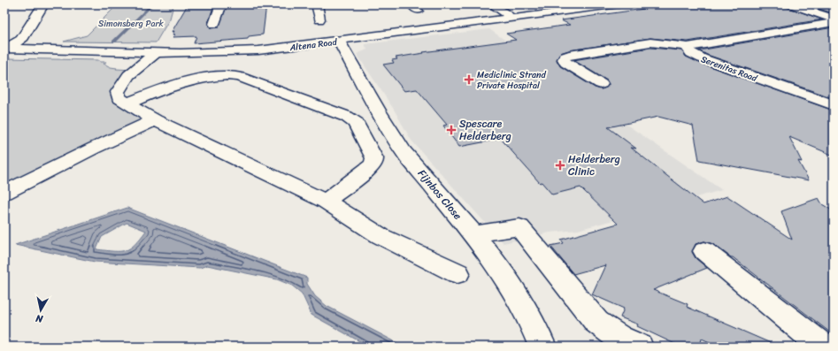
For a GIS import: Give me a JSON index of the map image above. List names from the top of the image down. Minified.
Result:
{"streets":{"street":["Altena Road","Serenitas Road","Fijnbos Close"]},"crossings":[["Altena Road","Fijnbos Close"]],"parks":["Simonsberg Park"],"places":{"health":["Mediclinic Strand Private Hospital","Spescare Helderberg","Helderberg Clinic"]},"north":"bottom"}
